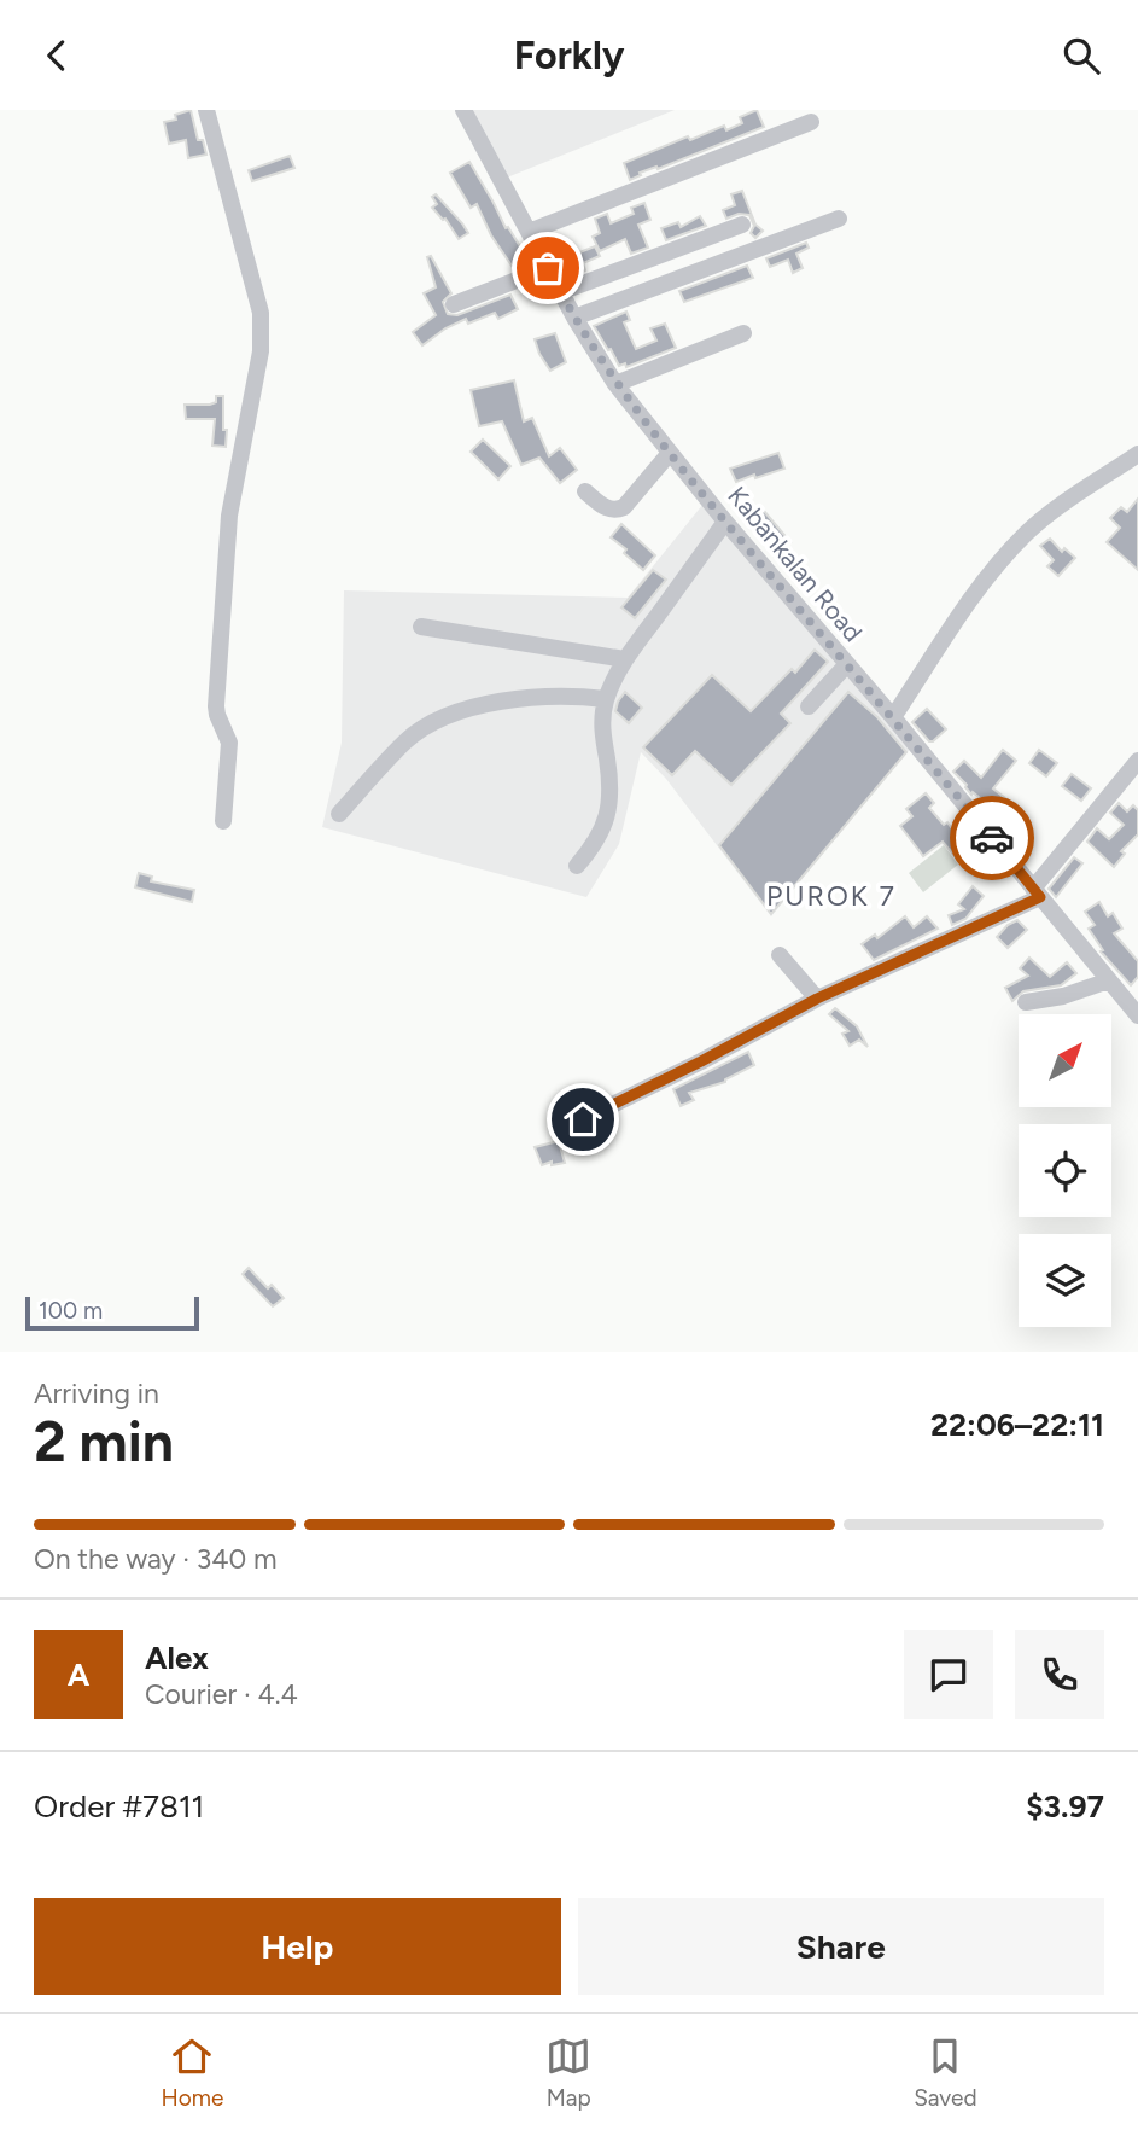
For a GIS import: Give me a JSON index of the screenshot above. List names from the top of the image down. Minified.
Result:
{"streets":{"street":["Kabankalan Road"]},"districts":["PUROK 7"],"scale_bar":"100 m","north":"top right","page":{"header":"Forkly","scale":"100 m","heading":["2 min","Arriving in","22:06–22:11"],"panel":["Alex","Courier · 4.4","Order #7811","$3.97"],"bar":"On the way · 340 m","round":"A","buttons":["Help","Share"],"tabs":["Home","Map","Saved"]}}
